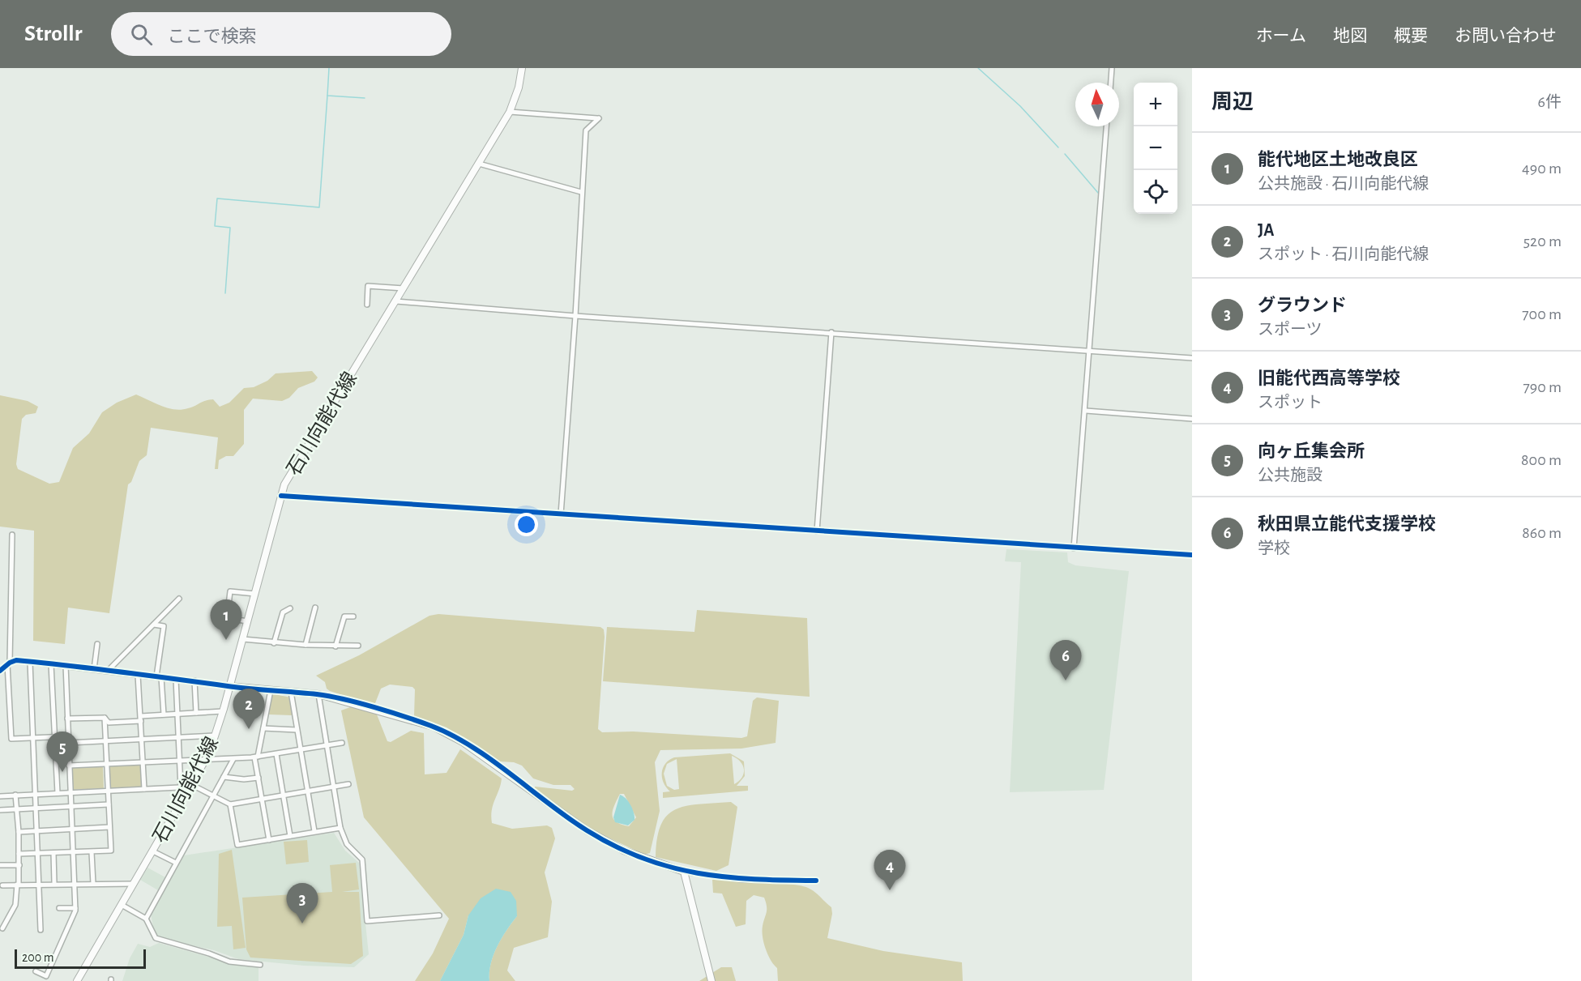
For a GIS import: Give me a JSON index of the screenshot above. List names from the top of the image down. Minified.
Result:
{"streets":{"main road":["石川向能代線"]},"scale_bar":"200 m","north":"top","page":{"header":"Strollr","search":"ここで検索","nav":["ホーム","地図","概要","お問い合わせ"],"heading":["周辺","6件"],"map_buttons":["+","−"],"list":[{"mark":"1","name":"能代地区土地改良区","note":"公共施設 · 石川向能代線","value":"490 m"},{"mark":"2","name":"JA","note":"スポット · 石川向能代線","value":"520 m"},{"mark":"3","name":"グラウンド","note":"スポーツ","value":"700 m"},{"mark":"4","name":"旧能代西高等学校","note":"スポット","value":"790 m"},{"mark":"5","name":"向ヶ丘集会所","note":"公共施設","value":"800 m"},{"mark":"6","name":"秋田県立能代支援学校","note":"学校","value":"860 m"}],"pins":["1","6","2","5","4","3"],"scale":"200 m"}}
